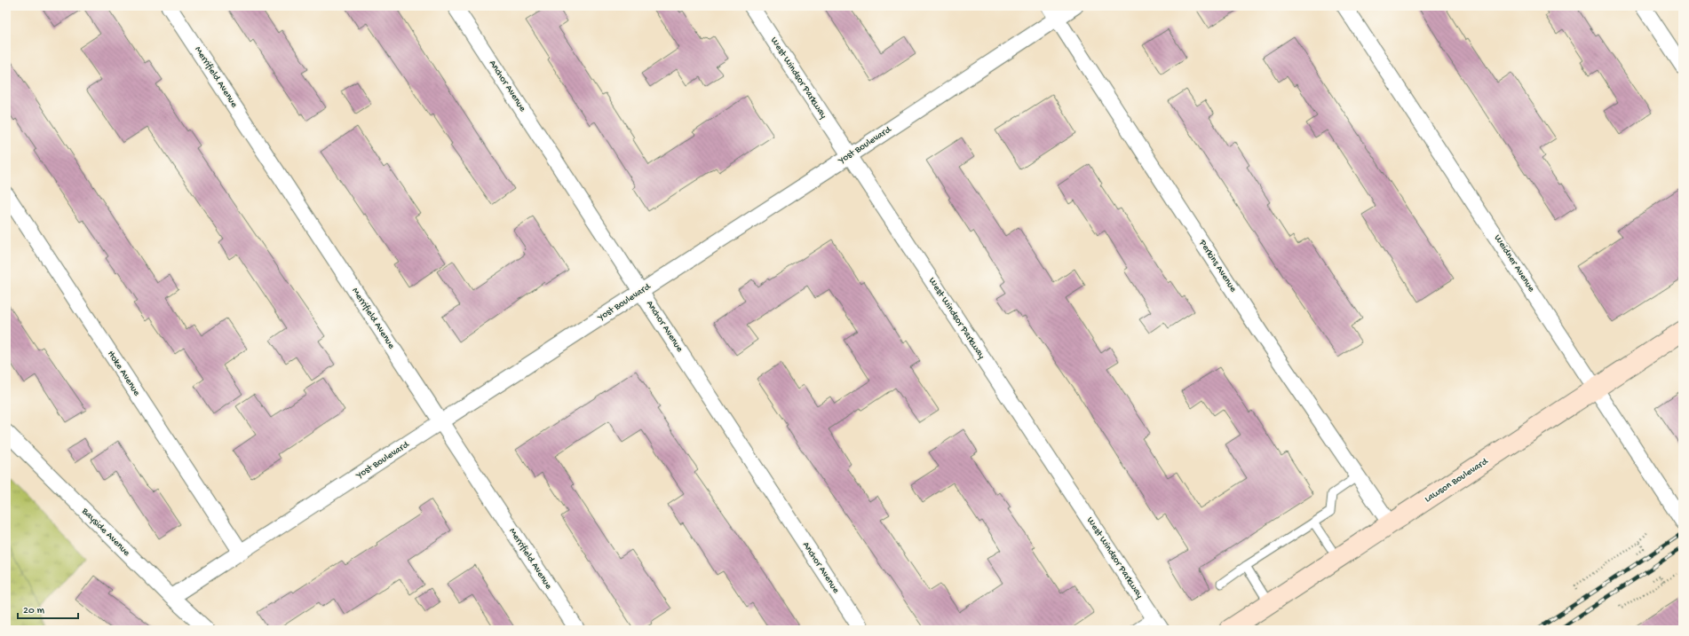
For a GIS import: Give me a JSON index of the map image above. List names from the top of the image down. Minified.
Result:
{"streets":{"main road":["Lawson Boulevard"],"street":["Merrifield Avenue","West Windsor Parkway","Anchor Avenue","Yost Boulevard","Weidner Avenue","Perkins Avenue","Hoke Avenue","Bayside Avenue"]},"crossings":[["Merrifield Avenue","Yost Boulevard"],["West Windsor Parkway","Yost Boulevard"],["Anchor Avenue","Yost Boulevard"],["Yost Boulevard","Perkins Avenue"],["Yost Boulevard","Hoke Avenue"],["Yost Boulevard","Bayside Avenue"],["Weidner Avenue","Lawson Boulevard"],["Perkins Avenue","Lawson Boulevard"]],"scale_bar":"20 m"}
